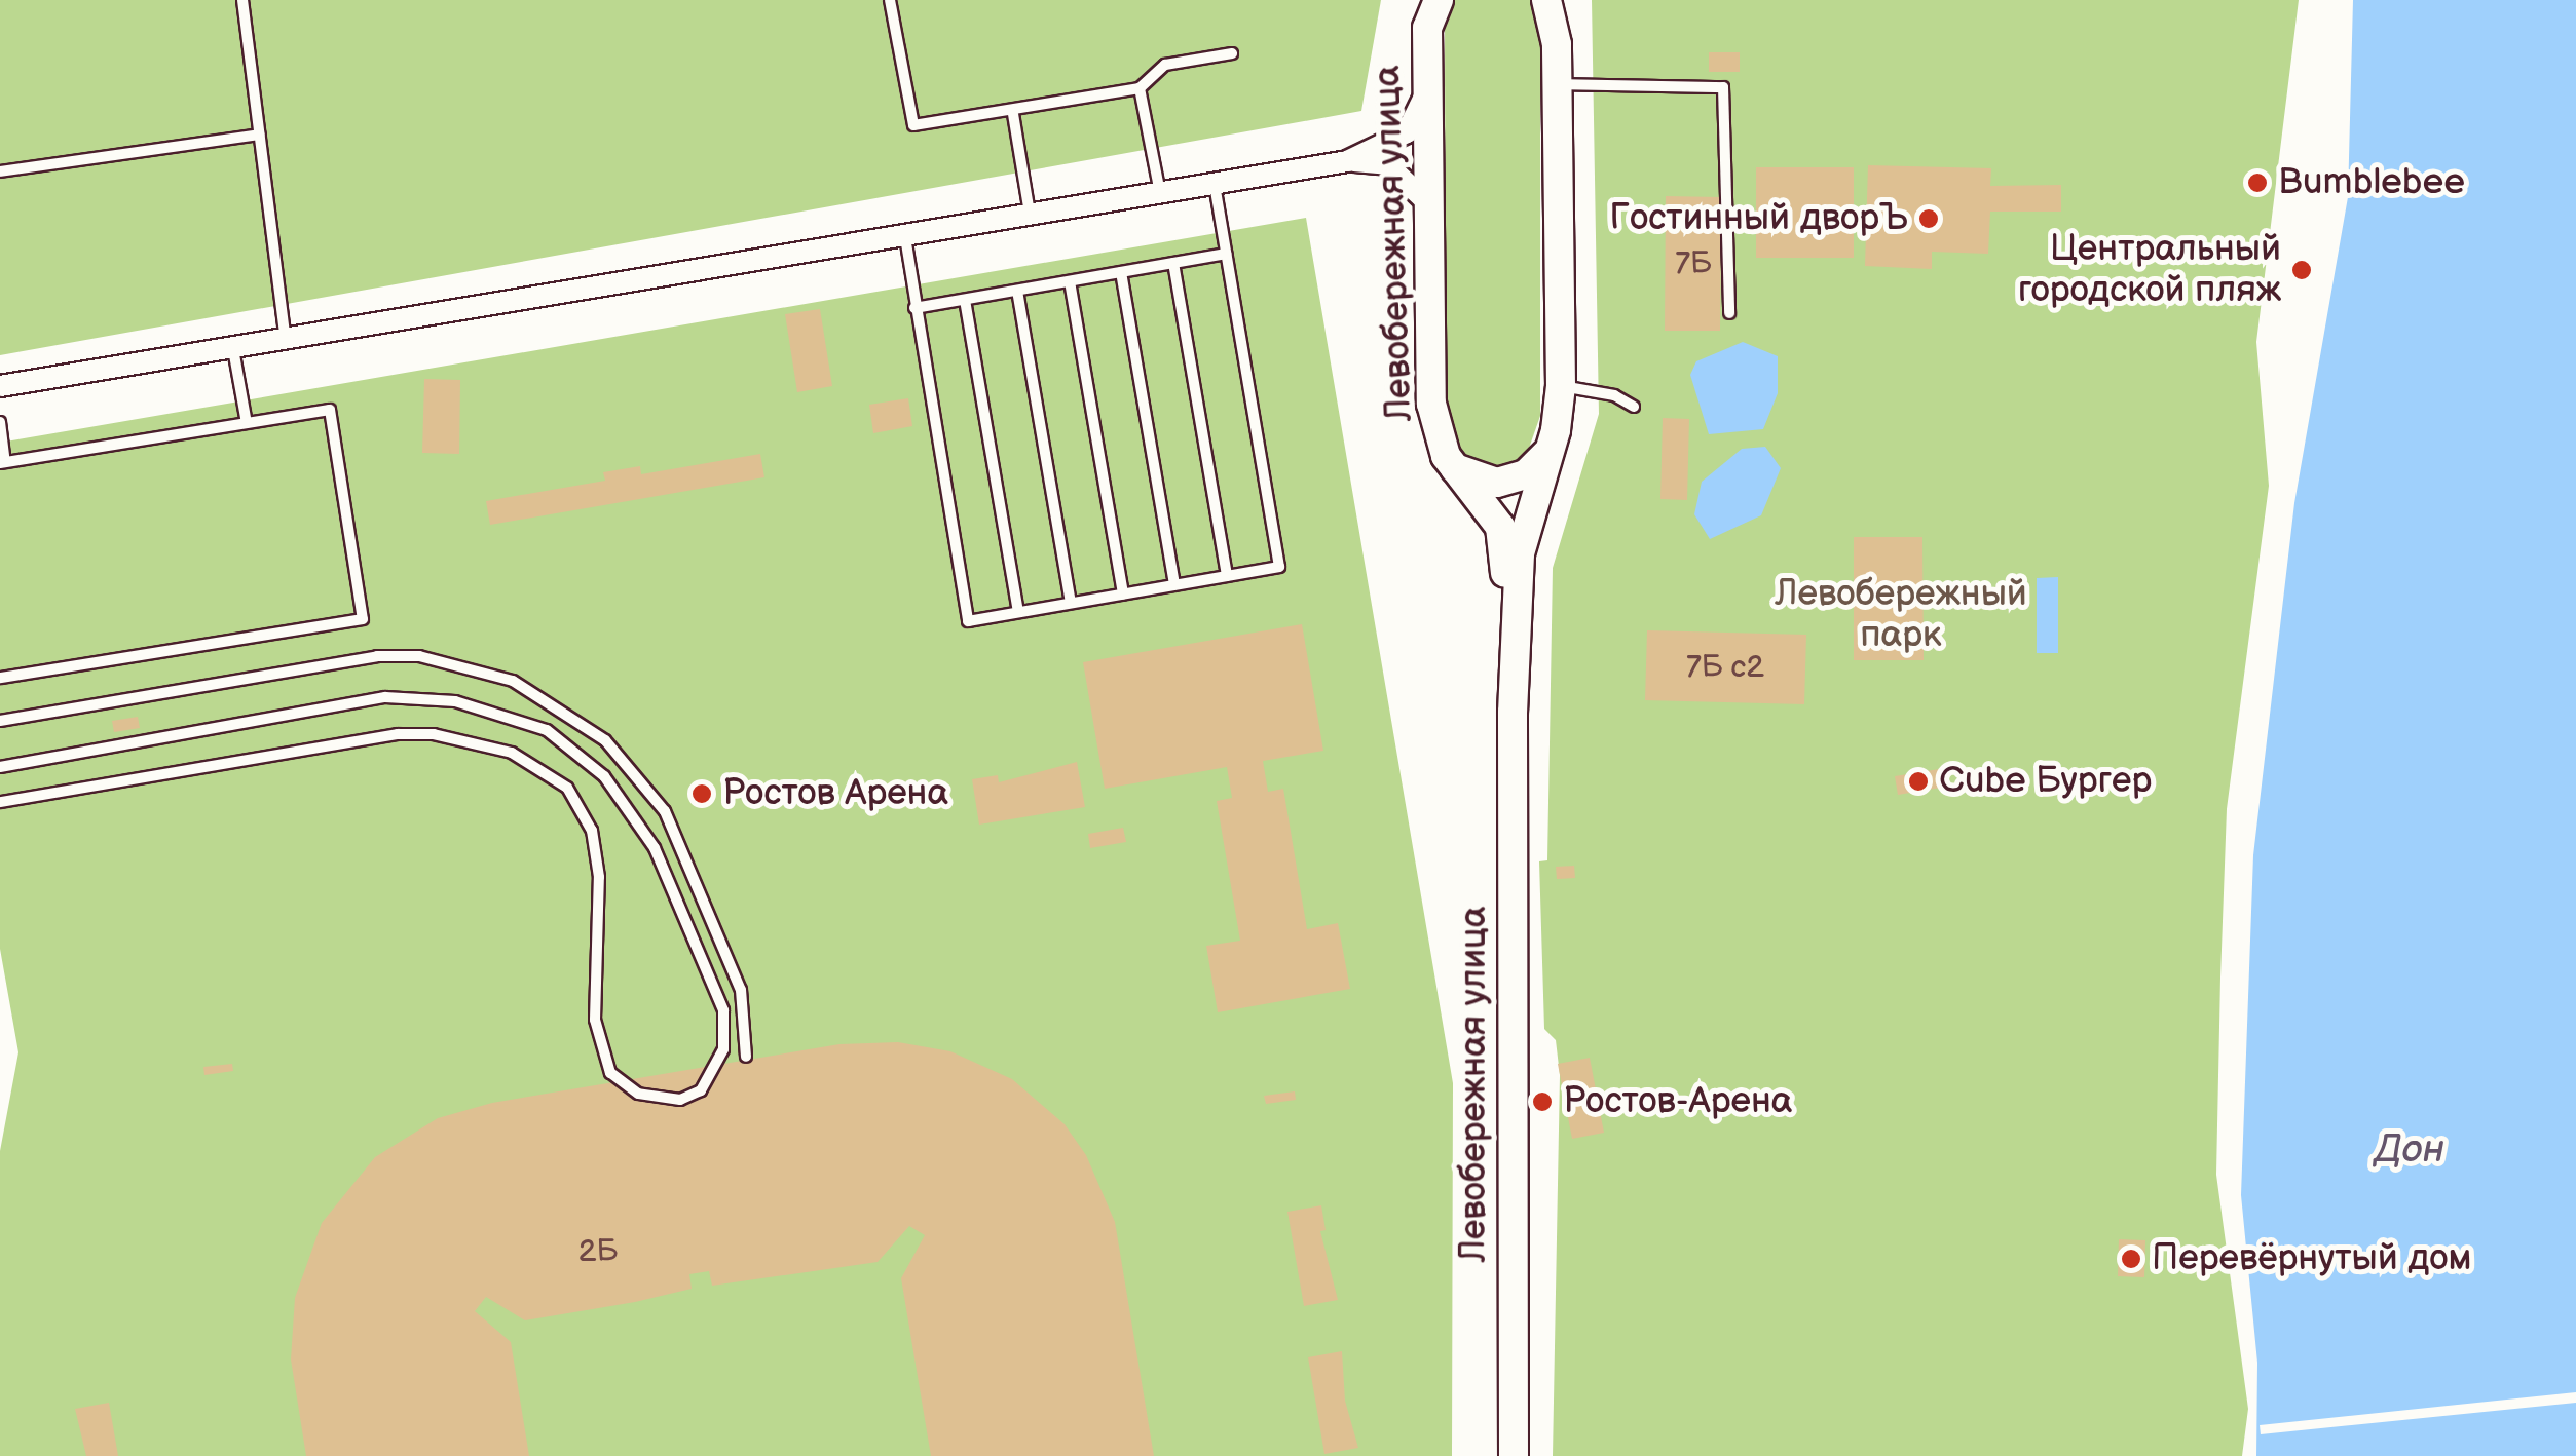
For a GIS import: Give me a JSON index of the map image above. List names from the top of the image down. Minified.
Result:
{"streets":{"main road":["Левобережная улица"]},"water":["Дон"],"parks":["Левобережный парк"],"places":["Bumblebee","Гостинный дворЪ","Центральный городской пляж","Cube Бургер","Ростов Арена","Ростов-Арена","Перевёрнутый дом"],"house_numbers":["7Б","7Б с2","2Б"]}
